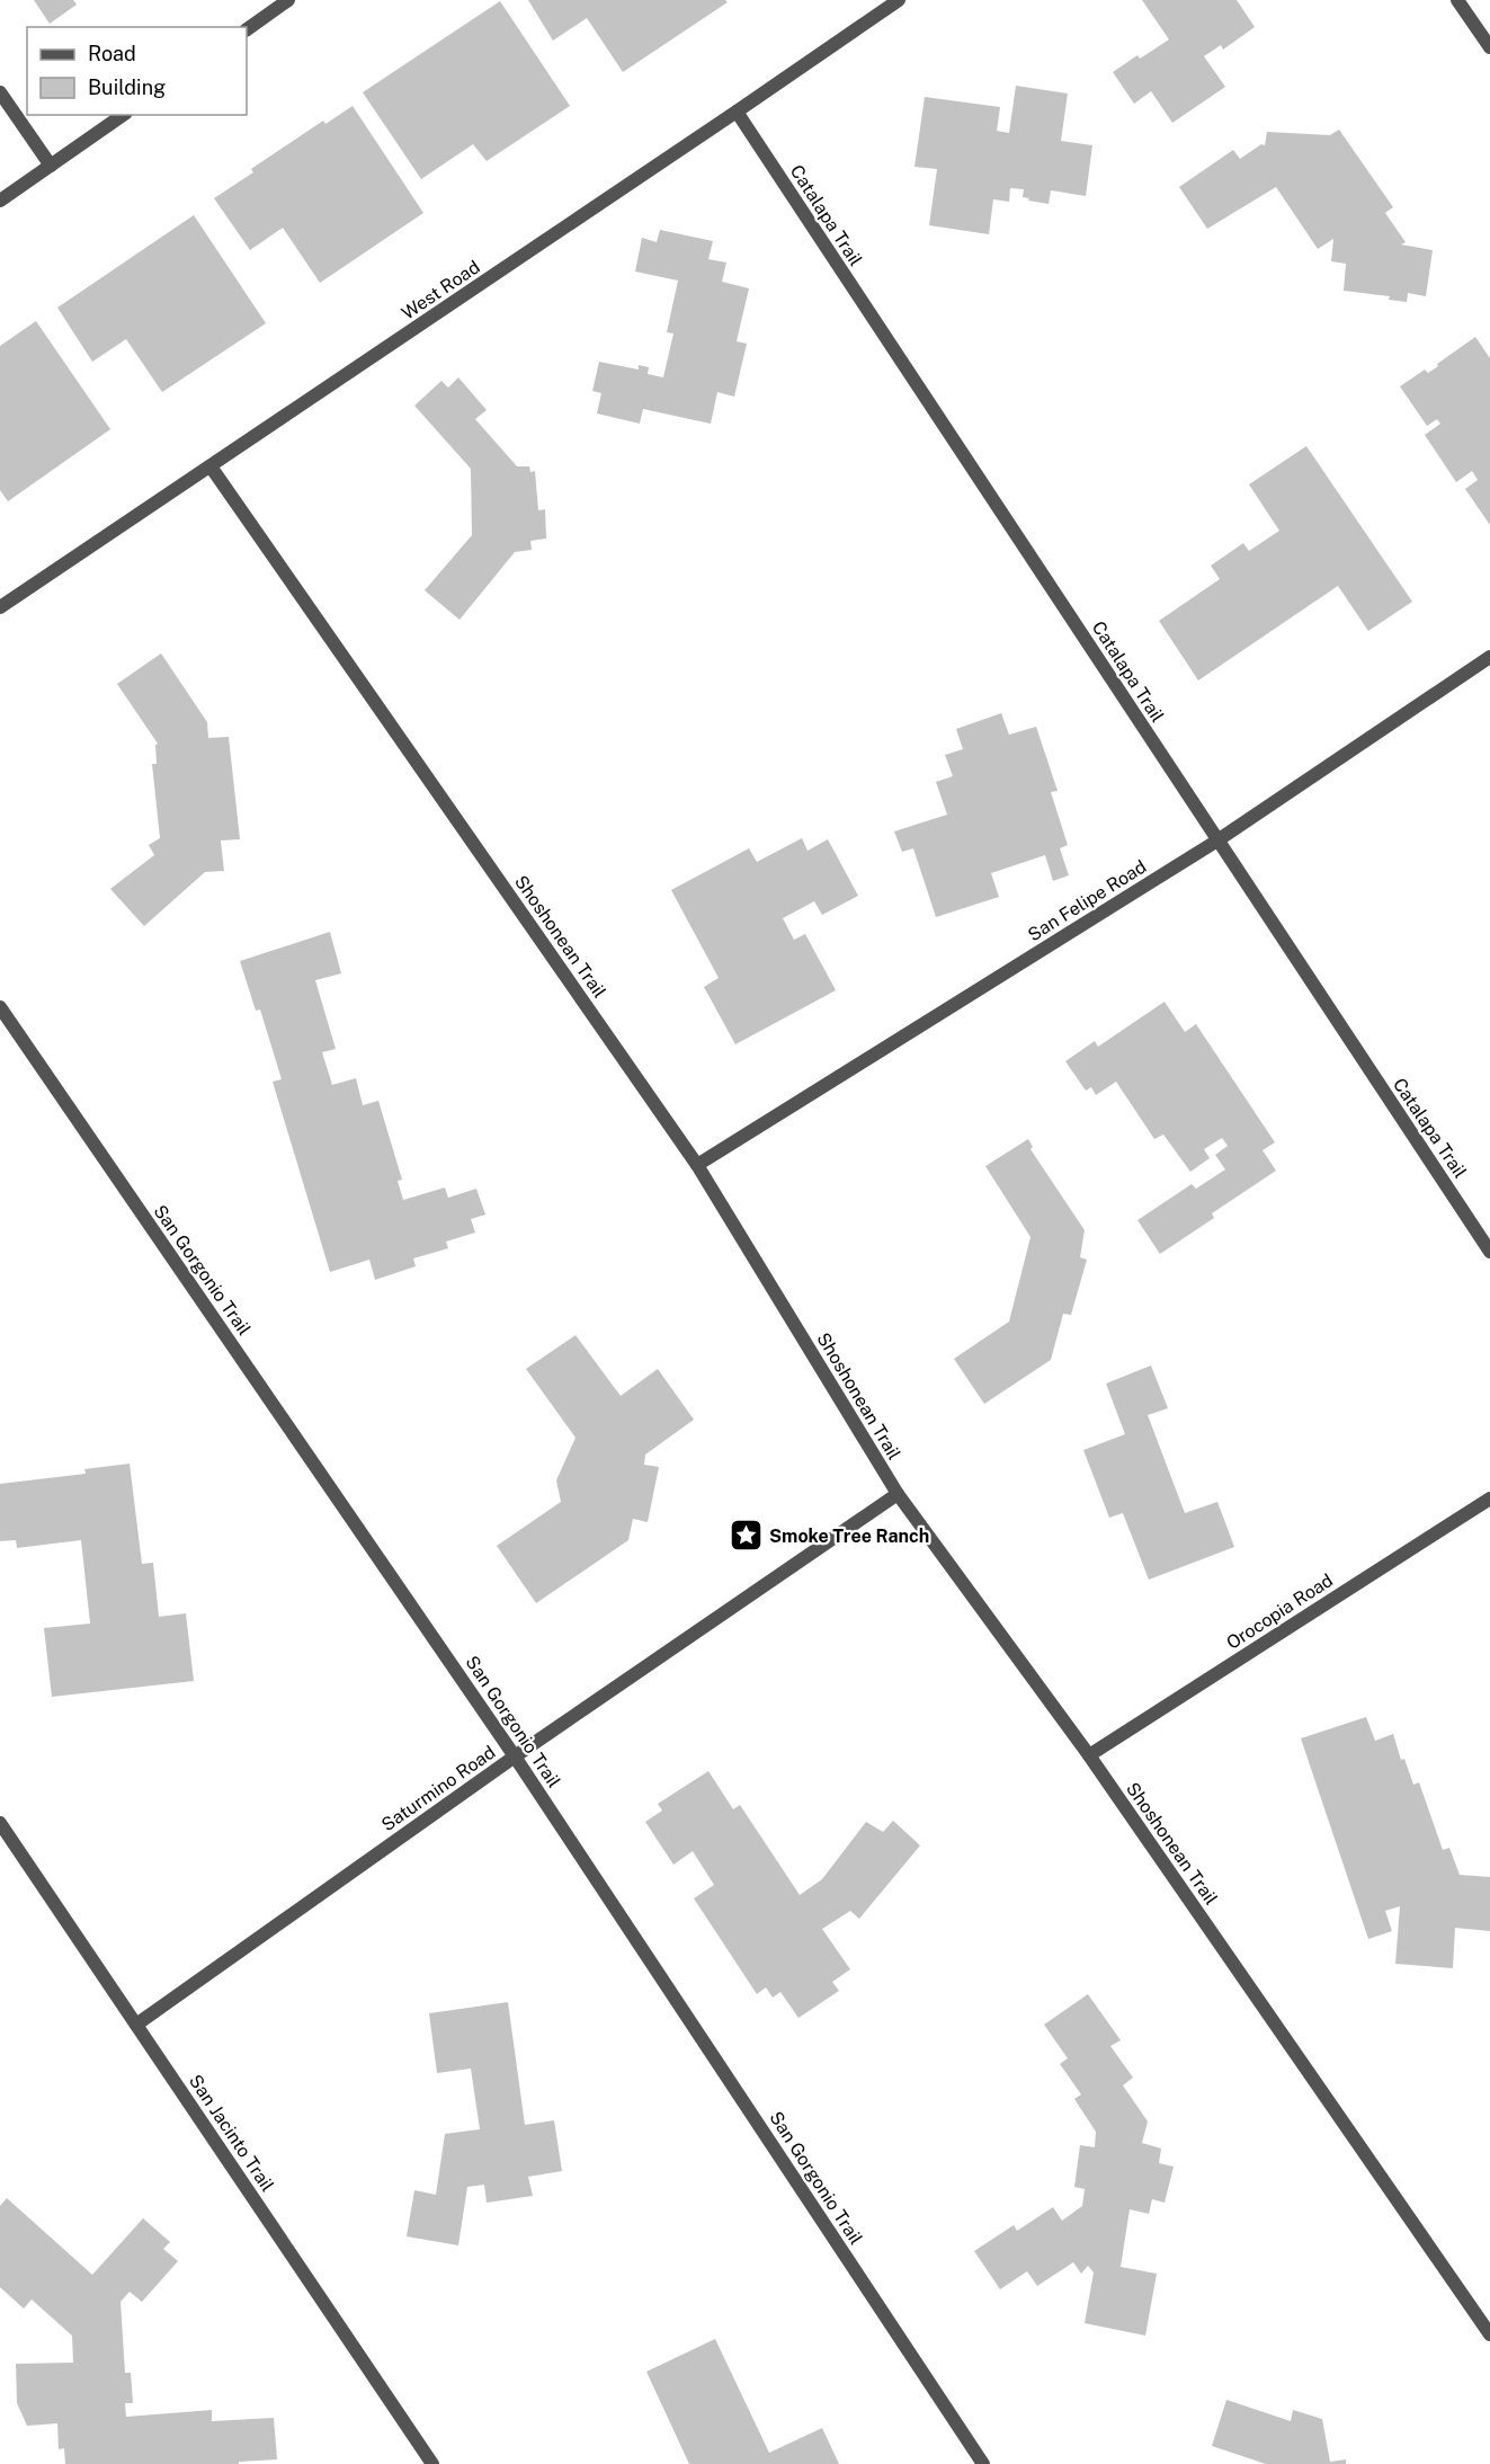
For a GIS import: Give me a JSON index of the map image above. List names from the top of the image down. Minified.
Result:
{"streets":{"street":["Catalapa Trail","West Road","San Felipe Road","Shoshonean Trail","San Gorgonio Trail","Orocopia Road","Saturmino Road","San Jacinto Trail"]},"crossings":[["Catalapa Trail","West Road"],["Catalapa Trail","San Felipe Road"],["West Road","Shoshonean Trail"],["San Felipe Road","Shoshonean Trail"],["Shoshonean Trail","Orocopia Road"],["Shoshonean Trail","Saturmino Road"],["San Gorgonio Trail","Saturmino Road"],["Saturmino Road","San Jacinto Trail"]],"places":{"place":["Smoke Tree Ranch"]},"legend":["Road","Building"]}
